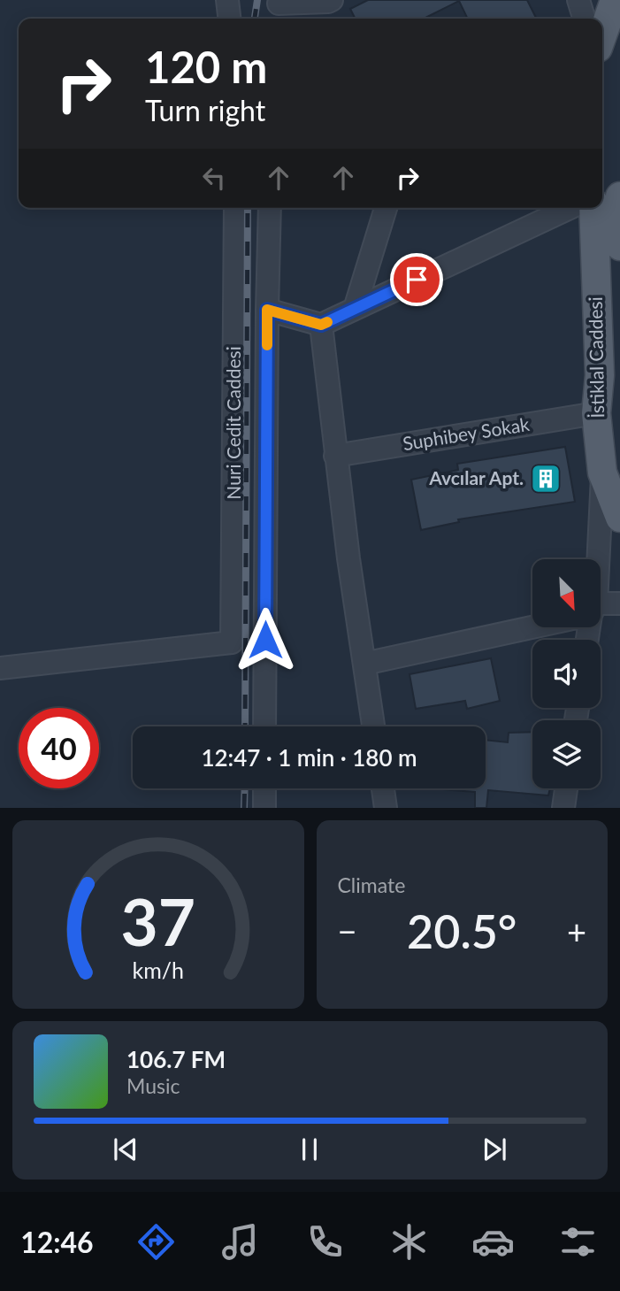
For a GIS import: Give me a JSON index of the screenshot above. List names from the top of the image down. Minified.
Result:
{"streets":{"main road":["İstiklal Caddesi"],"street":["Nuri Cedit Caddesi","Suphibey Sokak"]},"crossings":[["İstiklal Caddesi","Suphibey Sokak"]],"places":{"building":["Avcılar Apt."]},"north":"bottom right","page":{"turn":["120 m","Turn right"],"limit":"40","trip":"12:47 · 1 min · 180 m","tile":"Climate","heat":["−","20.5°","+"],"song":["106.7 FM","Music"],"tabs":"12:46","gauge":["37","km/h"]}}
